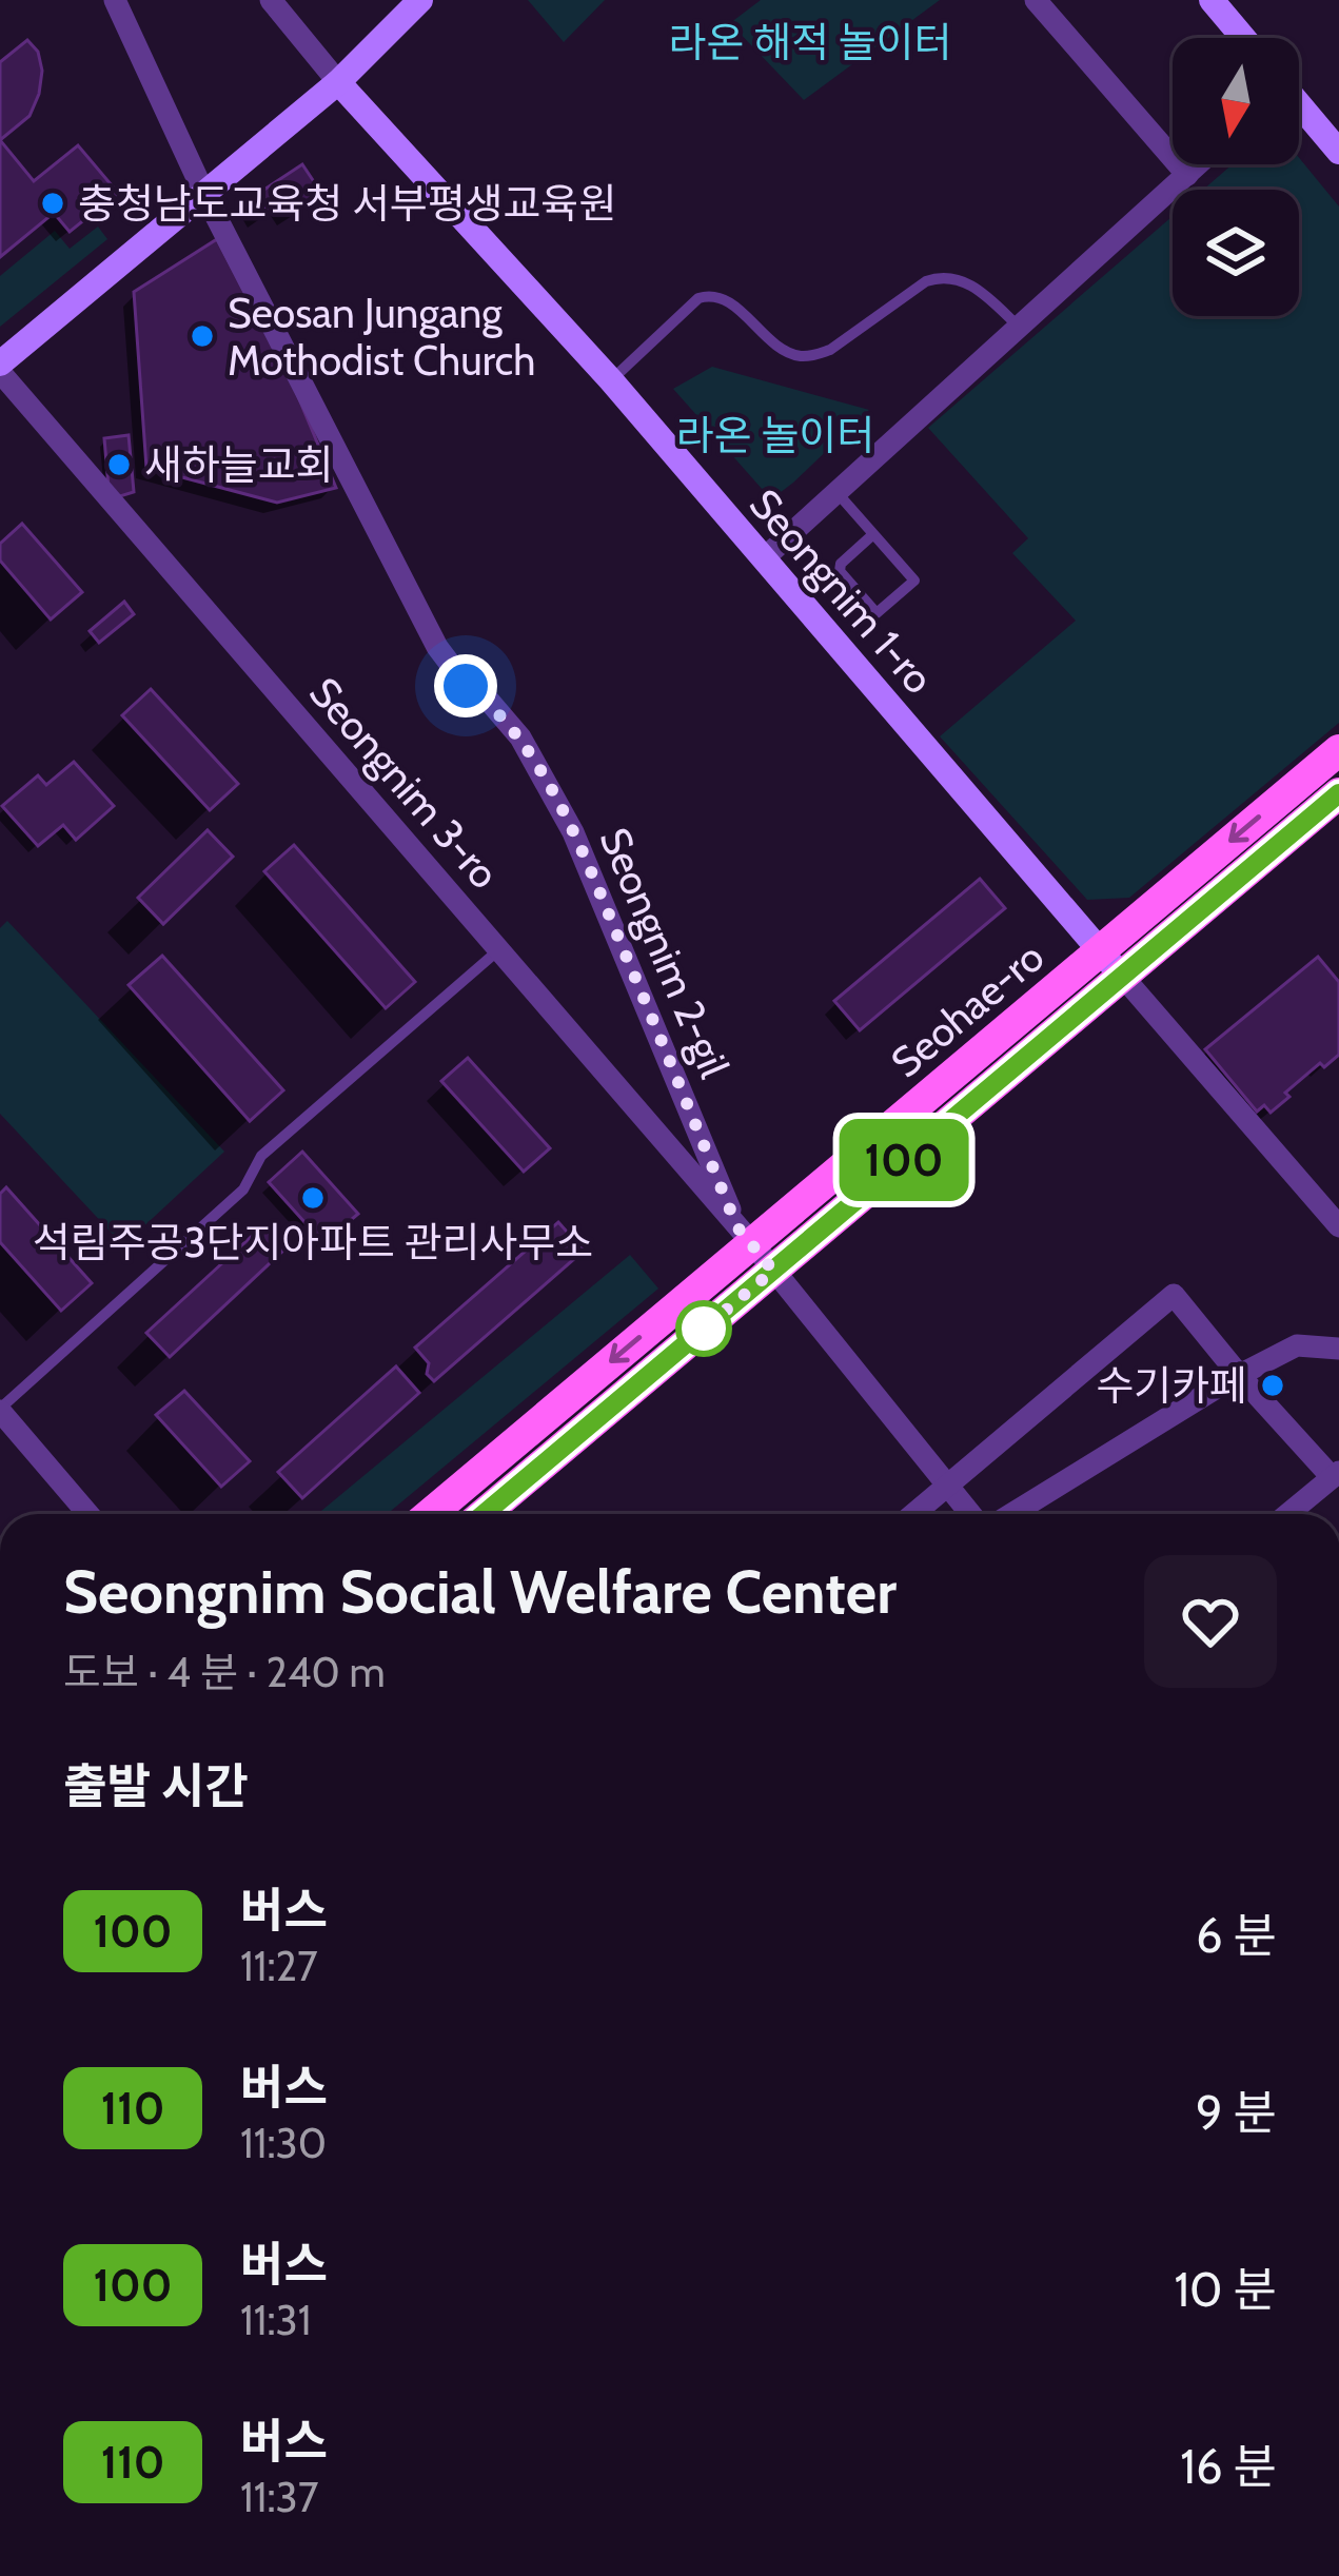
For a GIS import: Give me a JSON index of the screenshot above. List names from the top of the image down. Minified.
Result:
{"streets":{"main road":["Seohae-ro"],"street":["Seongnim 1-ro","Seongnim 3-ro","Seongnim 2-gil"]},"crossings":[["Seongnim 1-ro","Seohae-ro"],["Seongnim 3-ro","Seongnim 2-gil"],["Seongnim 3-ro","Seohae-ro"],["Seongnim 2-gil","Seohae-ro"]],"parks":["라온 해적 놀이터","라온 놀이터"],"places":["충청남도교육청 서부평생교육원","Seosan Jungang Mothodist Church","새하늘교회","석림주공3단지아파트 관리사무소","수기카페"],"lines":["bus line 100"],"north":"bottom","page":{"on_map":"100","heading":[["Seongnim Social Welfare Center","도보 · 4 분 · 240 m"],"출발 시간"],"list":[{"mark":"100","name":"버스","note":"11:27","value":"6 분"},{"mark":"110","name":"버스","note":"11:30","value":"9 분"},{"mark":"100","name":"버스","note":"11:31","value":"10 분"},{"mark":"110","name":"버스","note":"11:37","value":"16 분"}]}}
